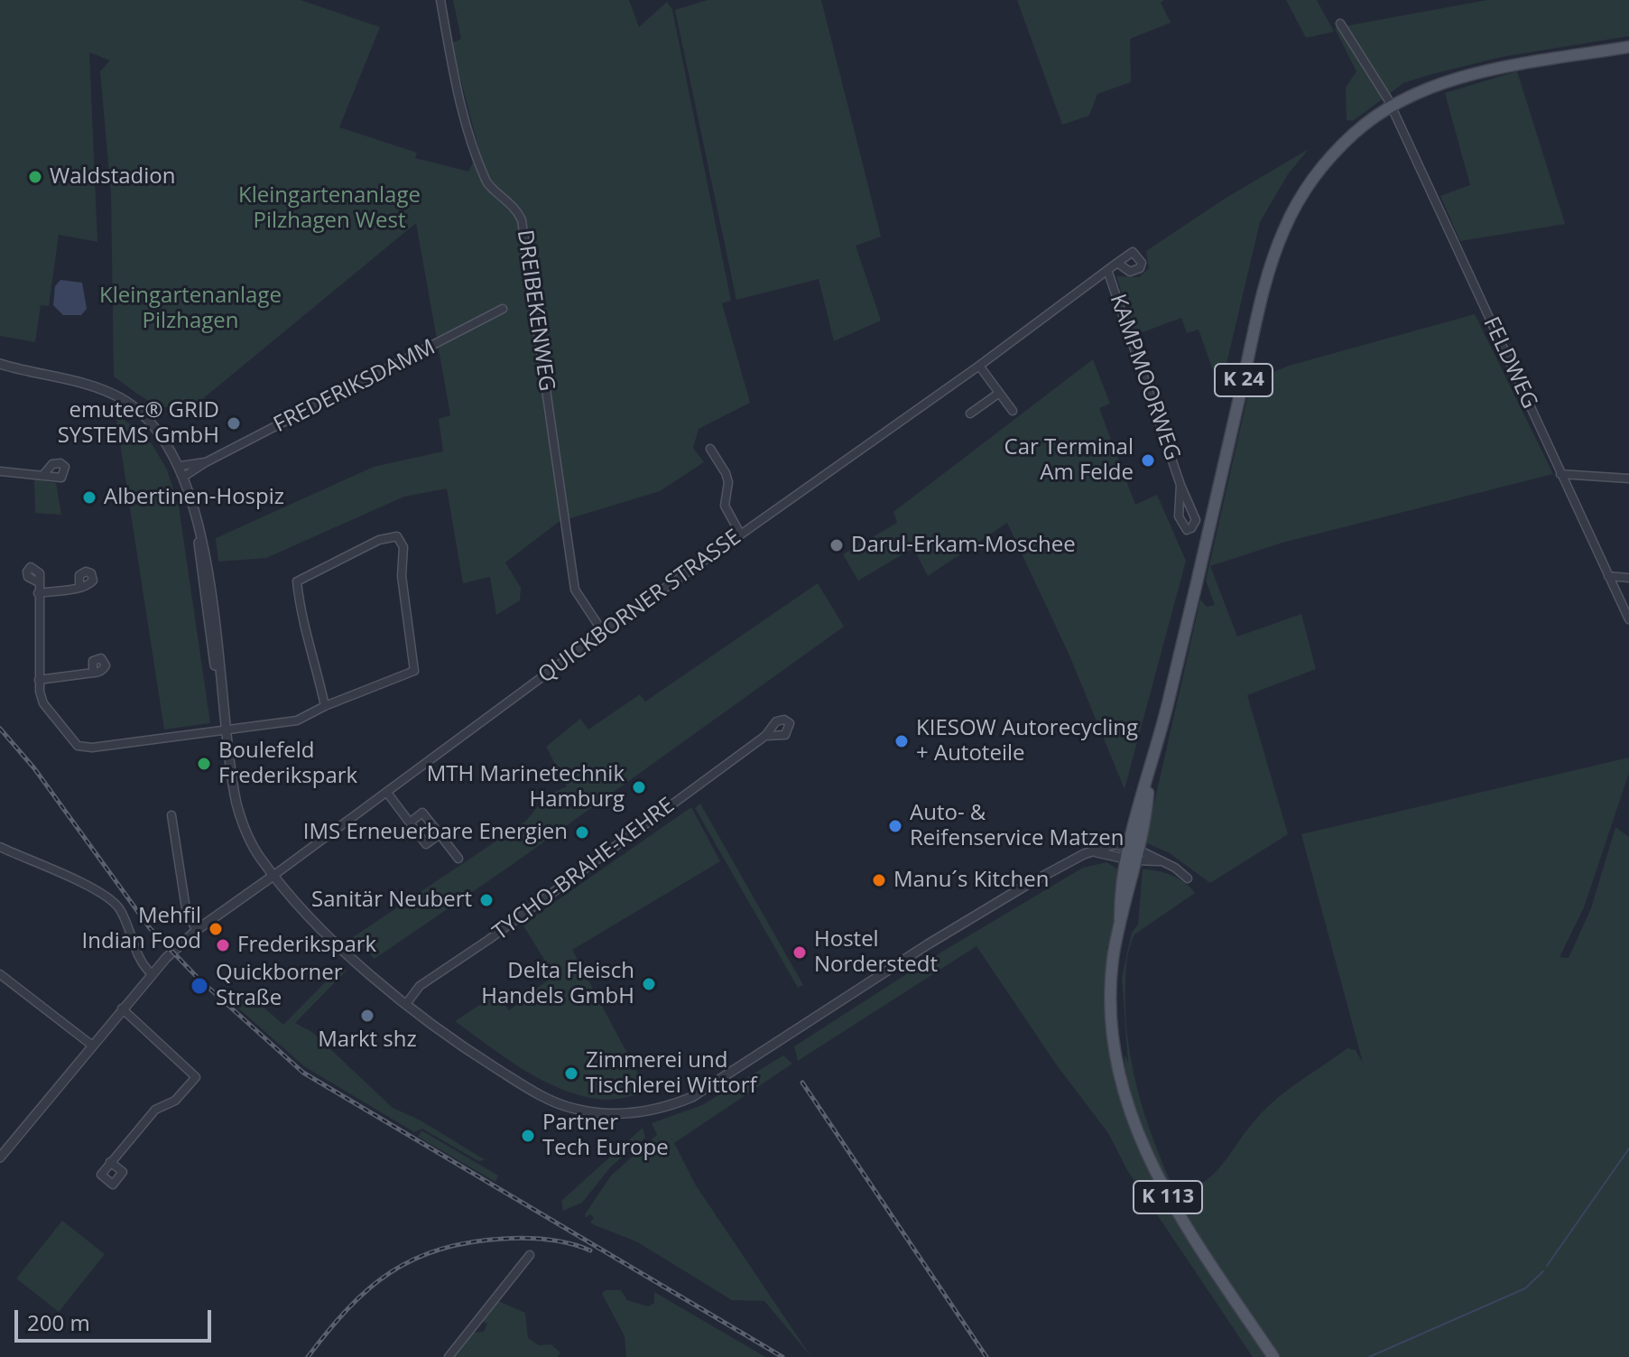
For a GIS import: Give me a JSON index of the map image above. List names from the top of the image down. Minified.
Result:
{"streets":{"main road":["K 24","K 113"],"street":["DREIBEKENWEG","FELDWEG","KAMPMOORWEG","FREDERIKSDAMM","QUICKBORNER STRASSE","TYCHO-BRAHE-KEHRE"]},"crossings":[["DREIBEKENWEG","QUICKBORNER STRASSE"],["FELDWEG","K 24"],["KAMPMOORWEG","QUICKBORNER STRASSE"],["K 24","K 113"]],"parks":["Kleingartenanlage Pilzhagen West","Kleingartenanlage Pilzhagen"],"places":["Waldstadion","emutec® GRID SYSTEMS GmbH","Car Terminal Am Felde","Albertinen-Hospiz","Darul-Erkam-Moschee","KIESOW Autorecycling + Autoteile","Boulefeld Frederikspark","MTH Marinetechnik Hamburg","Auto- & Reifenservice Matzen","IMS Erneuerbare Energien","Manu´s Kitchen","Sanitär Neubert","Mehfil Indian Food","Frederikspark","Hostel Norderstedt","Delta Fleisch Handels GmbH","Quickborner Straße","Markt shz","Zimmerei und Tischlerei Wittorf","Partner Tech Europe"],"scale_bar":"200 m"}
